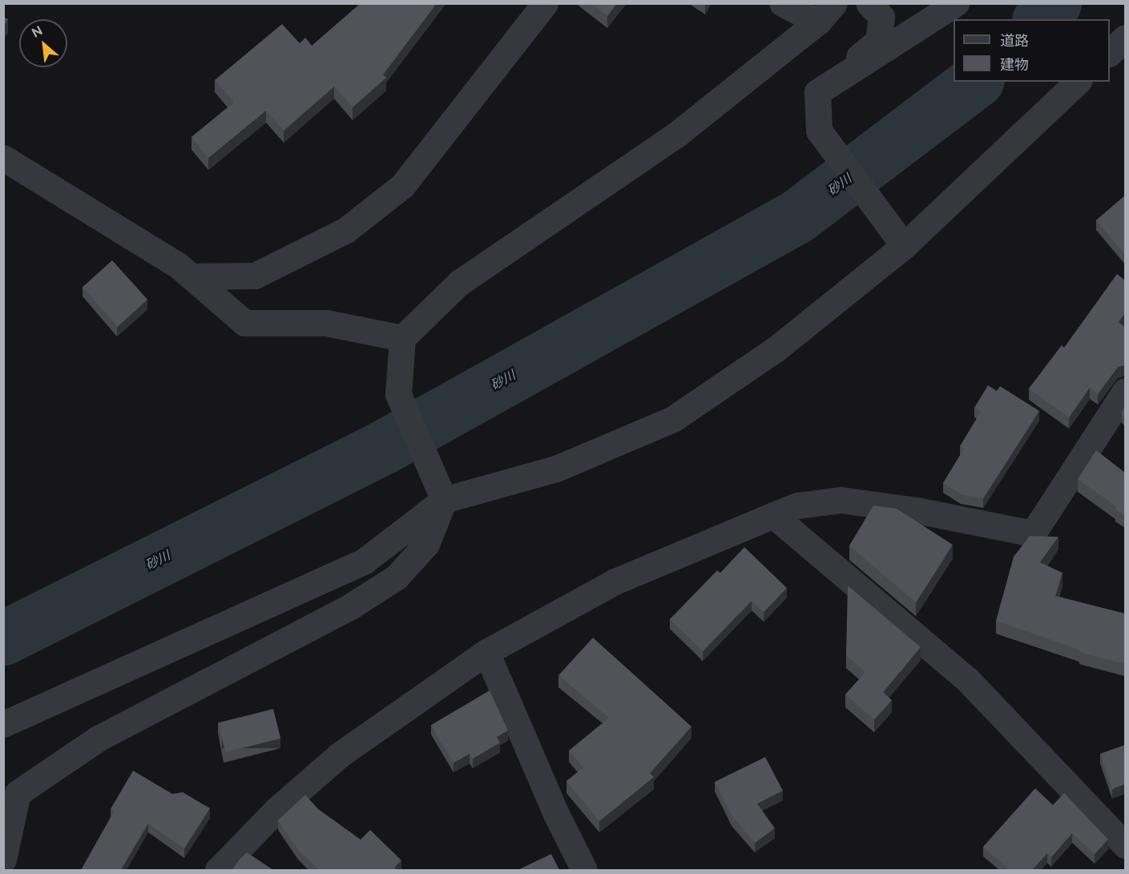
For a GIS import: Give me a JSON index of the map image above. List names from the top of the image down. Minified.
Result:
{"water":["砂川"],"legend":["道路","建物"],"north":"top left"}
